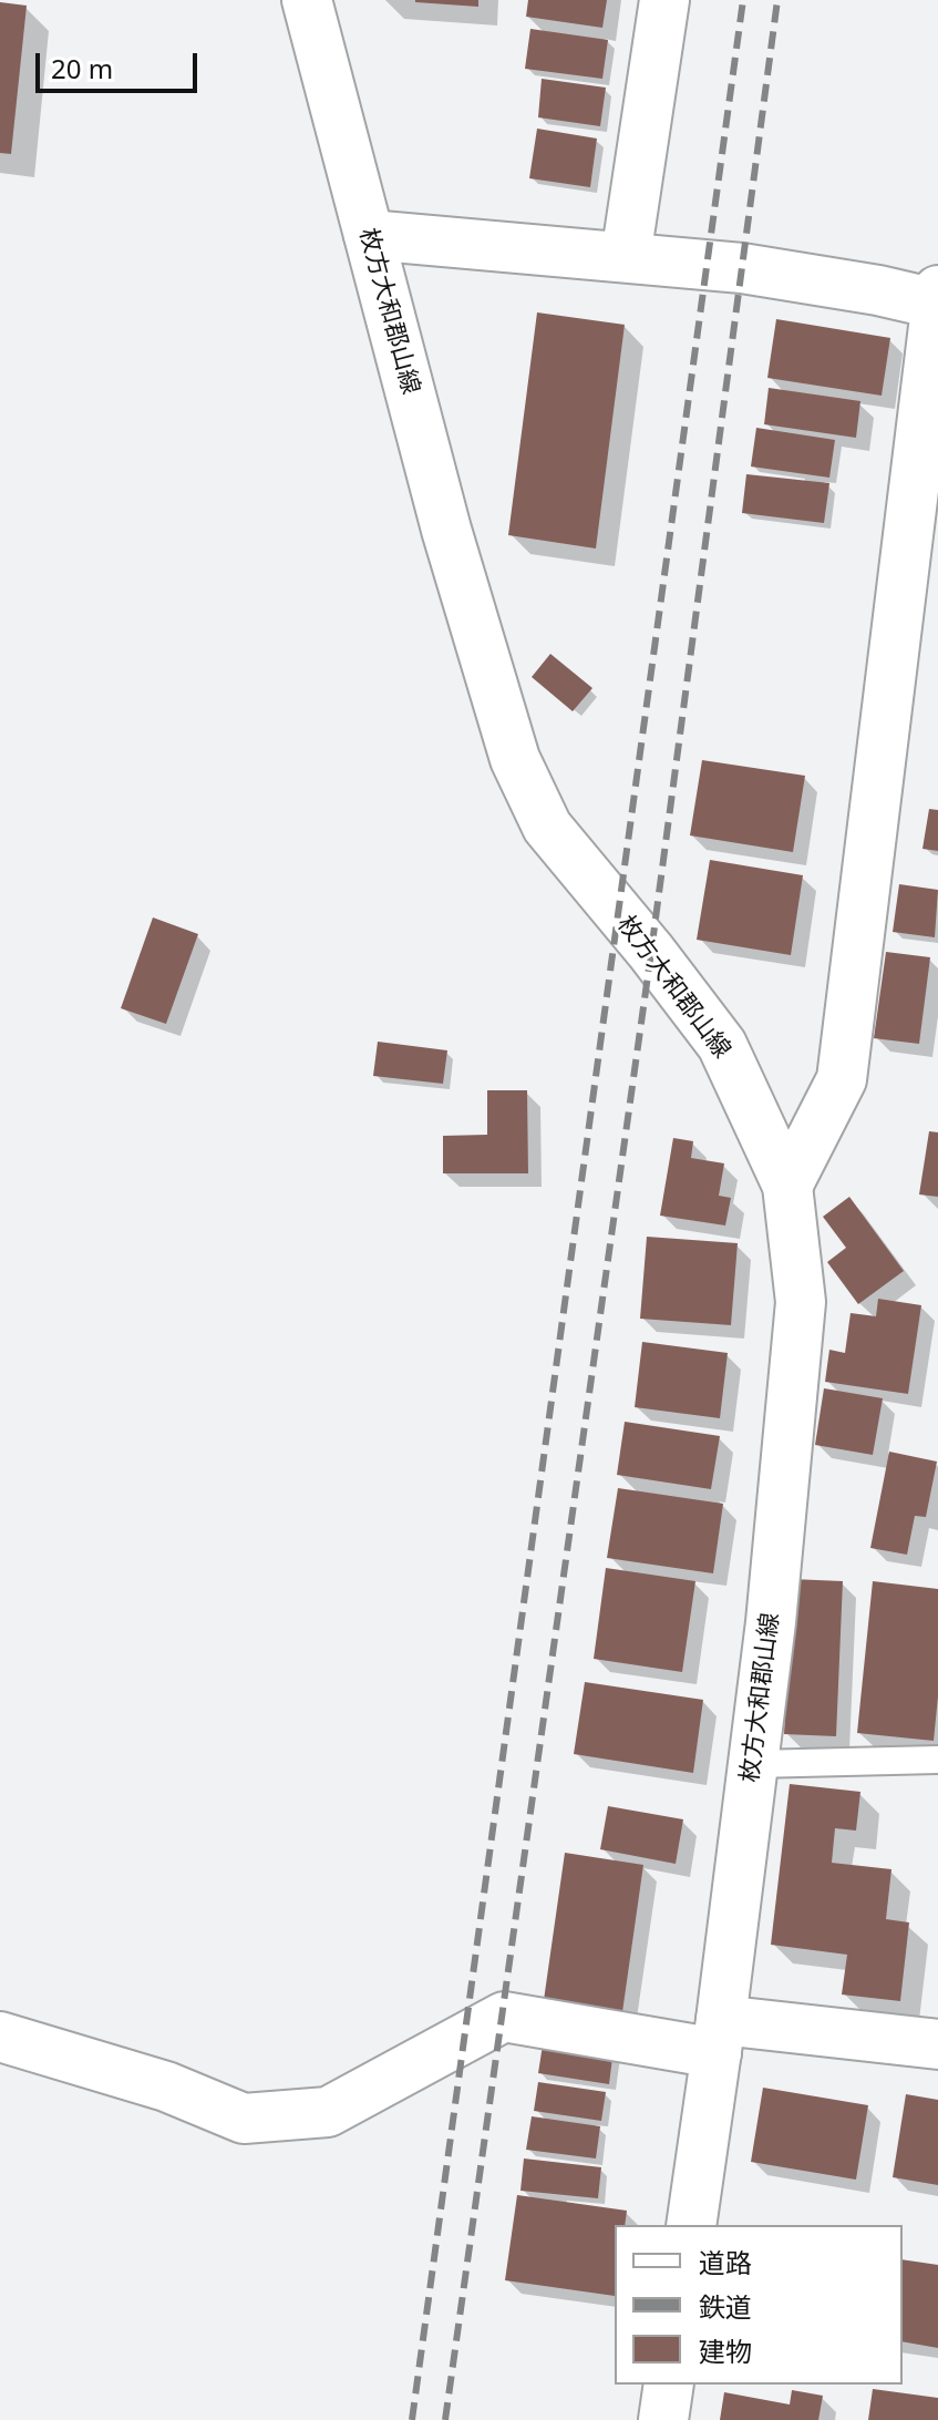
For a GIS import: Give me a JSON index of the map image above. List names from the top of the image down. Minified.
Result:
{"streets":{"street":["枚方大和郡山線"]},"legend":["道路","鉄道","建物"],"scale_bar":"20 m"}
